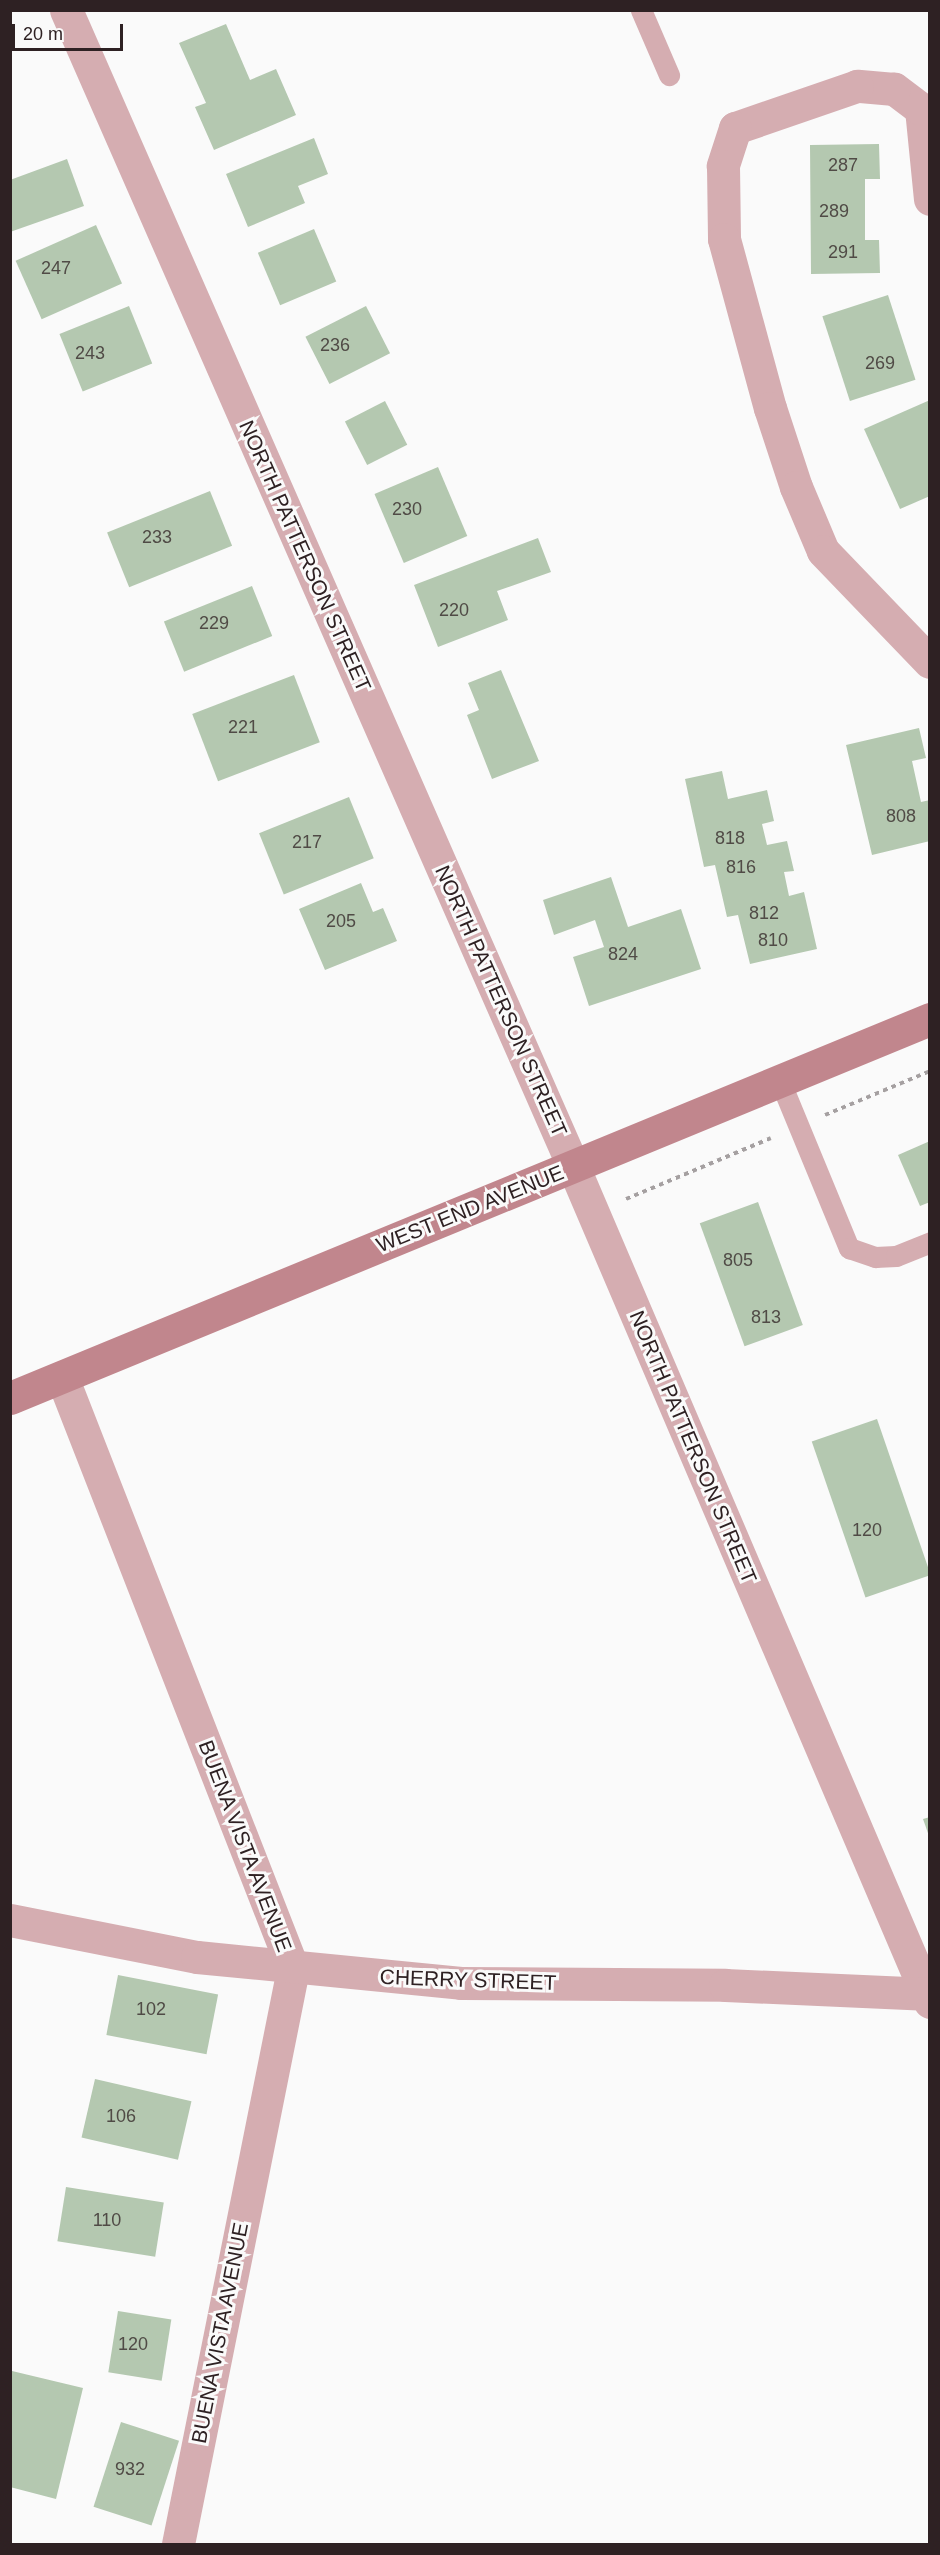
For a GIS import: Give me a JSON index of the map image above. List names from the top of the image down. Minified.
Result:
{"streets":{"main road":["WEST END AVENUE"],"street":["NORTH PATTERSON STREET","BUENA VISTA AVENUE","CHERRY STREET"]},"crossings":[["NORTH PATTERSON STREET","WEST END AVENUE"],["NORTH PATTERSON STREET","CHERRY STREET"],["WEST END AVENUE","BUENA VISTA AVENUE"],["BUENA VISTA AVENUE","CHERRY STREET"]],"house_numbers":["287","289","291","247","236","243","269","230","233","220","229","221","808","818","217","816","812","205","810","824","805","813","120","102","106","110","120","932"],"scale_bar":"20 m"}
